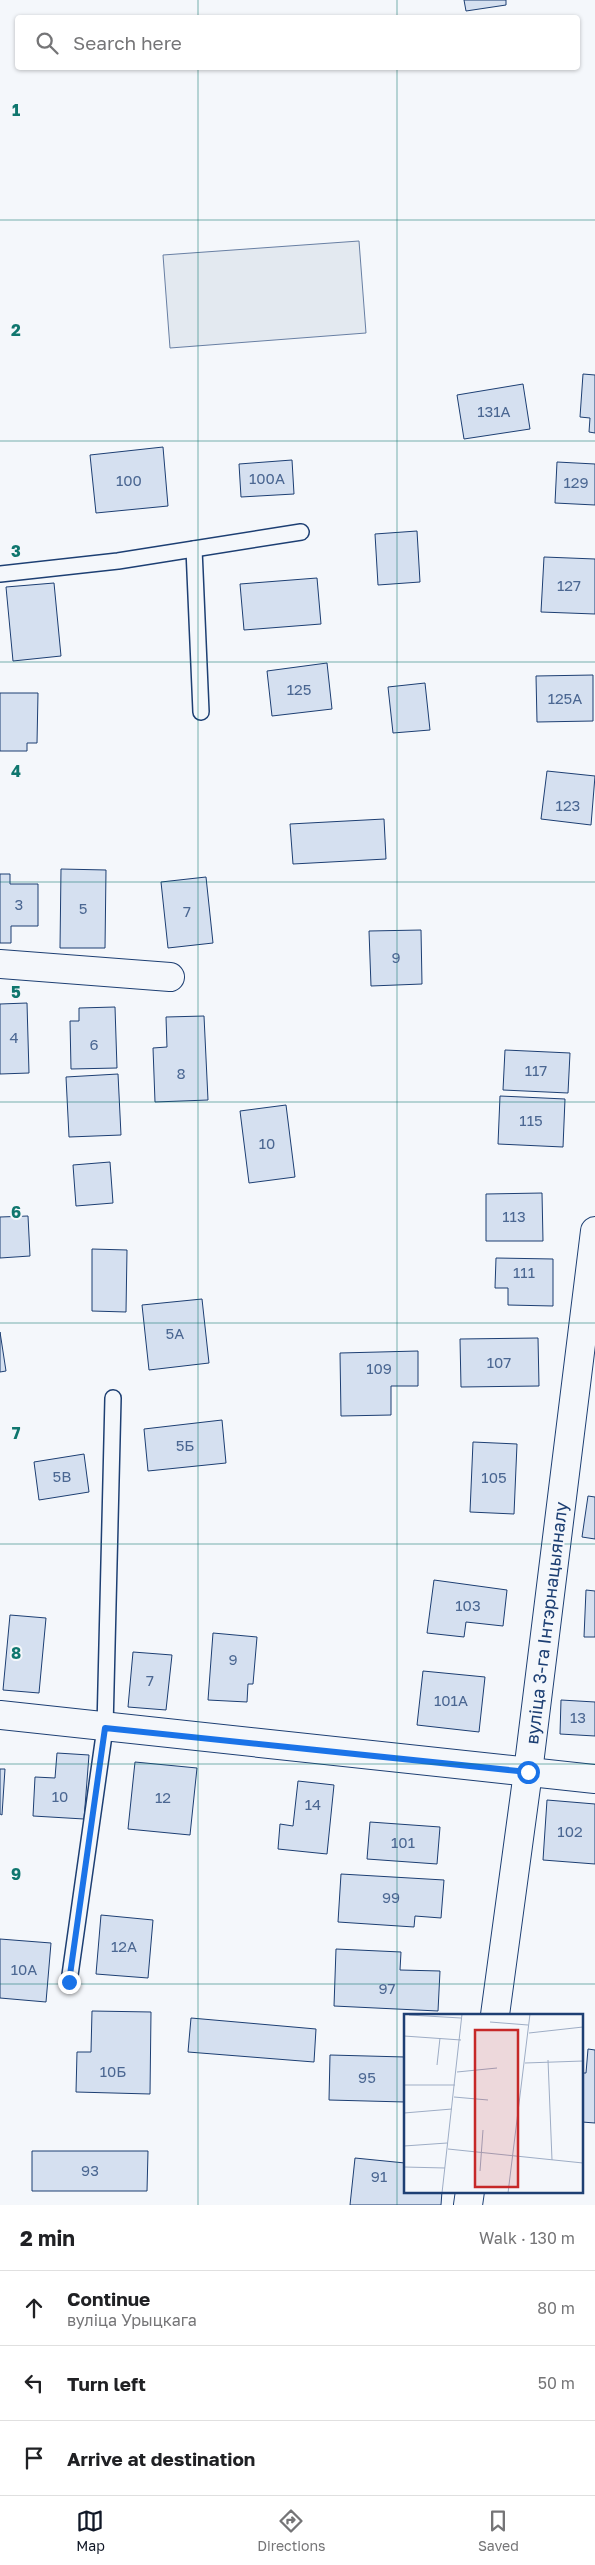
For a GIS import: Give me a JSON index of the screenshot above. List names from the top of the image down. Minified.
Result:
{"streets":{"main road":["вуліца 3-га Інтэрнацыяналу"]},"house_numbers":["131А","100А","100","129","127","125","125А","123","3","5","7","9","4","6","117","8","115","10","113","111","5А","107","109","5Б","5В","105","103","9","7","101А","13","10","12","14","102","101","99","12А","10А","97","10Б","95","93","91"],"page":{"search":"Search here","heading":["2 min","Walk · 130 m"],"list":[["Continue","вуліца Урыцкага","80 m"],["Turn left","50 m"],"Arrive at destination"],"nav":["Map","Directions","Saved"]},"grid":{"rows":["1","2","3","4","5","6","7","8","9"]}}
